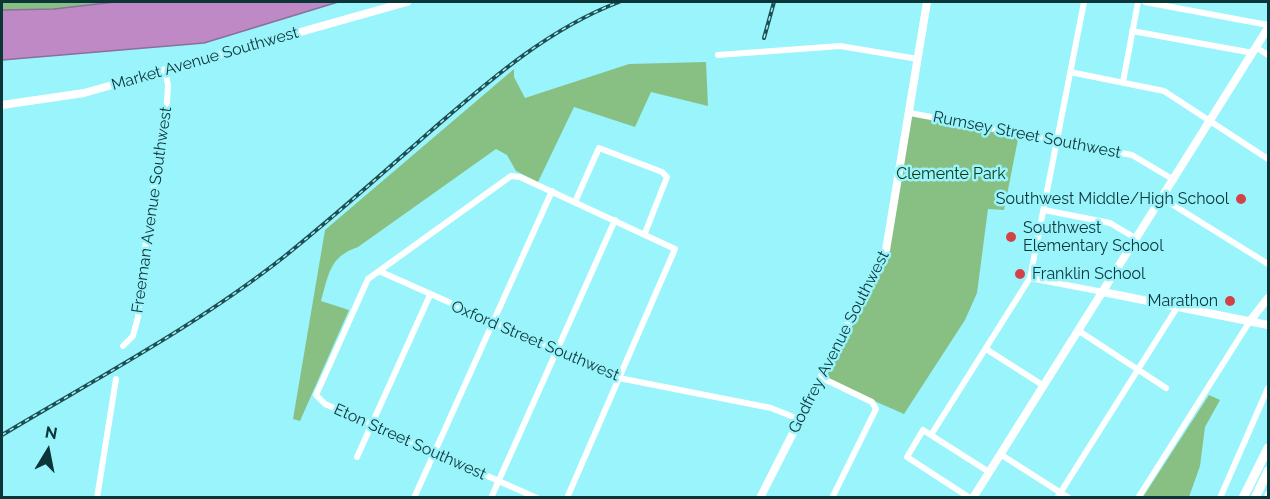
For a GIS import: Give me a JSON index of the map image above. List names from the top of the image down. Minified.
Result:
{"streets":{"main road":["Market Avenue Southwest","Godfrey Avenue Southwest"],"street":["Rumsey Street Southwest","Freeman Avenue Southwest","Oxford Street Southwest","Eton Street Southwest"]},"crossings":[["Market Avenue Southwest","Freeman Avenue Southwest"],["Rumsey Street Southwest","Godfrey Avenue Southwest"],["Oxford Street Southwest","Godfrey Avenue Southwest"],["Oxford Street Southwest","Eton Street Southwest"]],"parks":["Clemente Park"],"places":["Southwest Middle/High School","Southwest Elementary School","Franklin School","Marathon"],"north":"top"}
